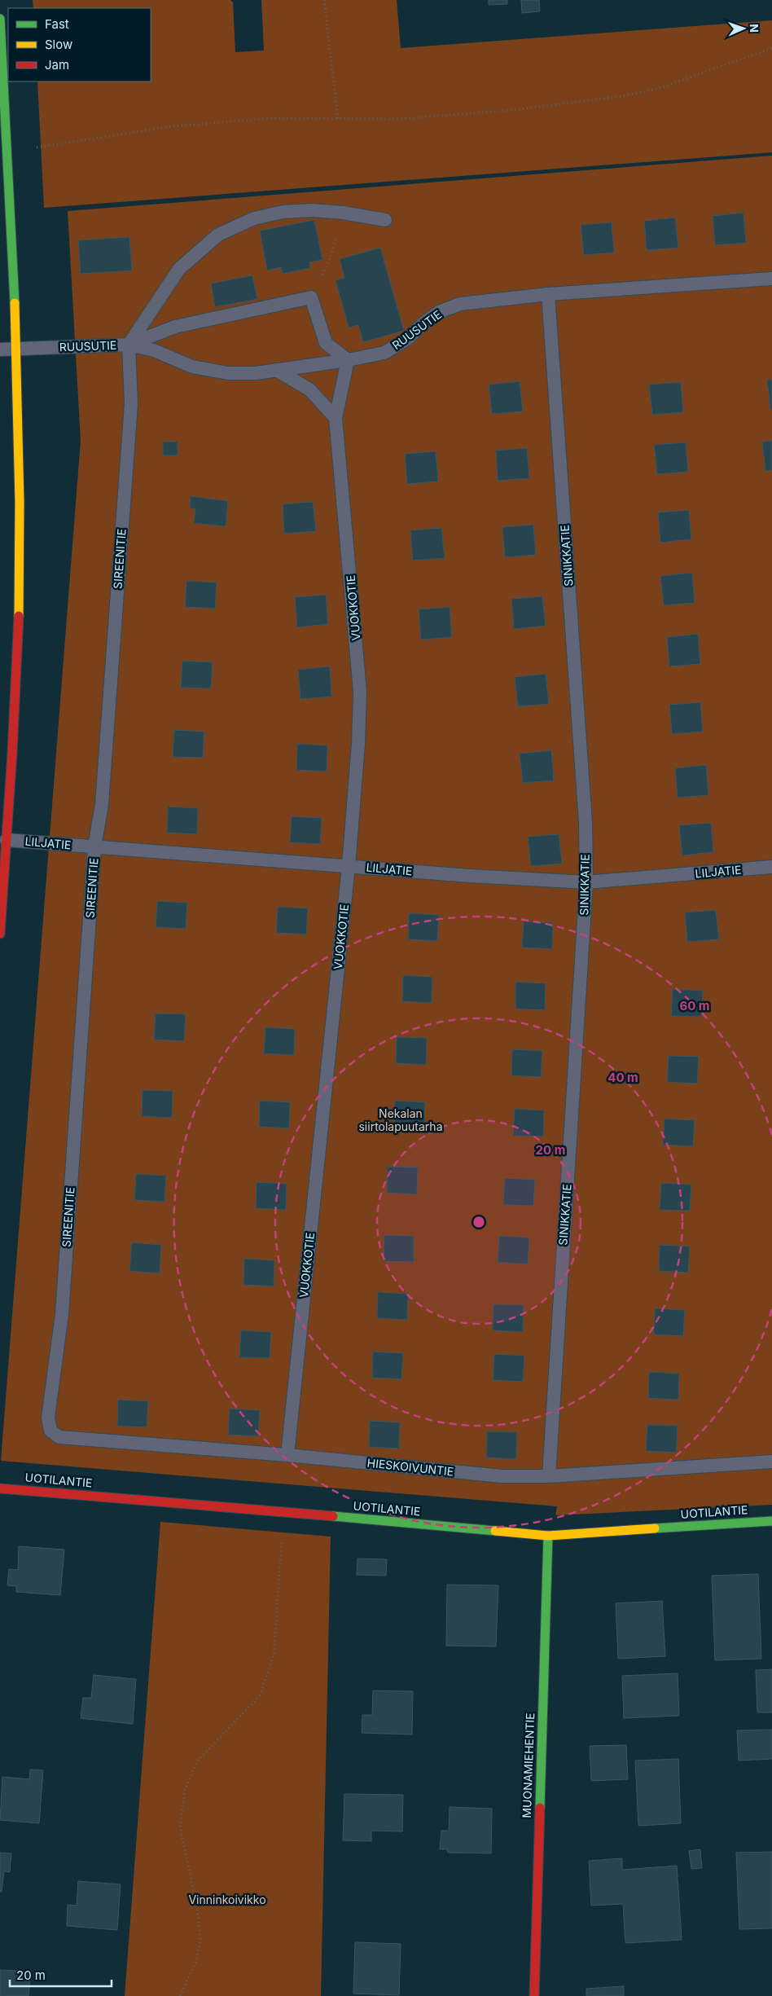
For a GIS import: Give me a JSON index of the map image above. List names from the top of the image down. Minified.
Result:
{"streets":{"street":["UOTILANTIE","MUONAMIEHENTIE"],"lane":["RUUSUTIE","SINIKKATIE","SIREENITIE","VUOKKOTIE","LILJATIE","HIESKOIVUNTIE"]},"crossings":[["RUUSUTIE","SINIKKATIE"],["RUUSUTIE","SIREENITIE"],["RUUSUTIE","VUOKKOTIE"],["SINIKKATIE","LILJATIE"],["SINIKKATIE","HIESKOIVUNTIE"],["SIREENITIE","LILJATIE"],["SIREENITIE","HIESKOIVUNTIE"],["VUOKKOTIE","LILJATIE"],["VUOKKOTIE","HIESKOIVUNTIE"],["UOTILANTIE","MUONAMIEHENTIE"]],"parks":["Nekalan siirtolapuutarha","Vinninkoivikko"],"legend":["Fast","Slow","Jam"],"scale_bar":"20 m","north":"right","rings":["60 m","40 m","20 m"]}
